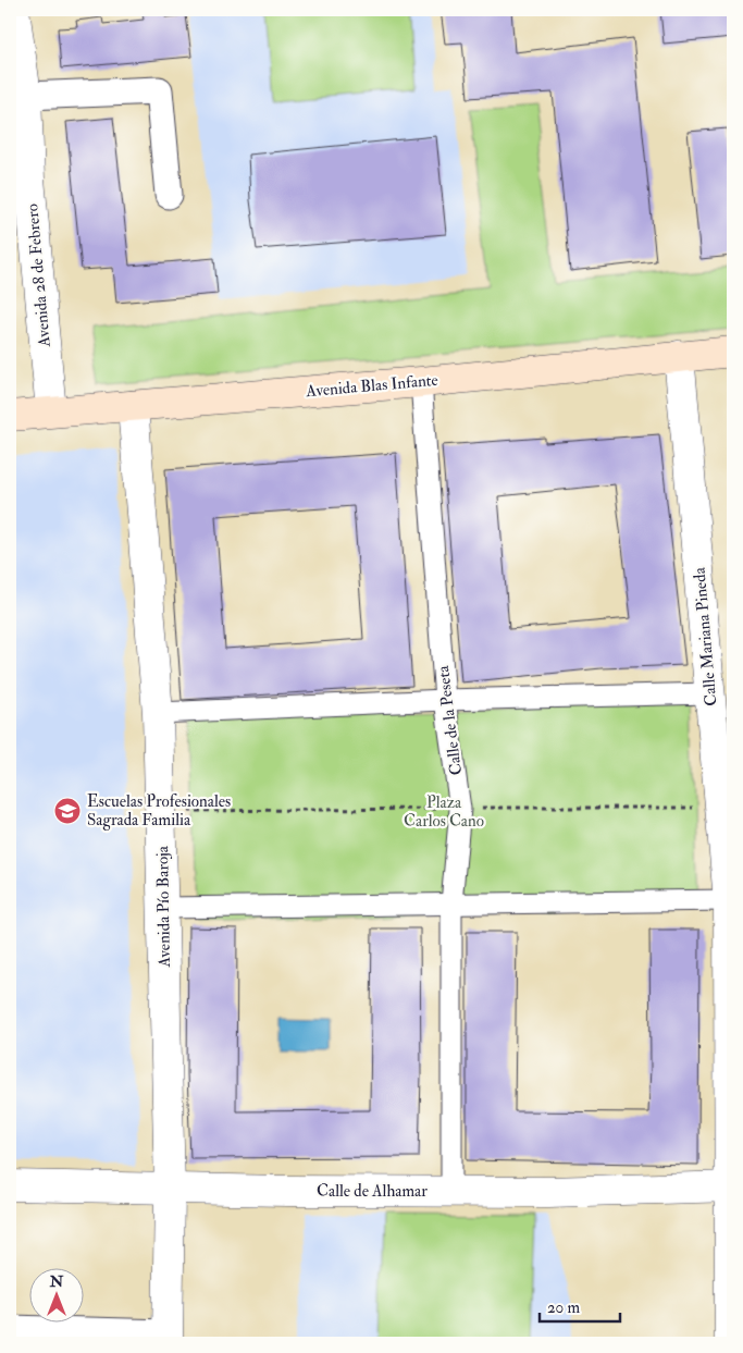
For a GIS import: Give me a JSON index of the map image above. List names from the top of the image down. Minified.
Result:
{"streets":{"main road":["Avenida Blas Infante"],"street":["Avenida 28 de Febrero","Calle Mariana Pineda","Calle de la Peseta","Avenida Pío Baroja","Calle de Alhamar"]},"crossings":[["Avenida 28 de Febrero","Avenida Blas Infante"],["Avenida Blas Infante","Calle Mariana Pineda"],["Avenida Blas Infante","Calle de la Peseta"],["Avenida Blas Infante","Avenida Pío Baroja"],["Calle Mariana Pineda","Calle de Alhamar"],["Calle de la Peseta","Calle de Alhamar"],["Avenida Pío Baroja","Calle de Alhamar"]],"parks":["Plaza Carlos Cano"],"places":{"school or university":["Escuelas Profesionales Sagrada Familia"]},"scale_bar":"20 m","north":"top"}
